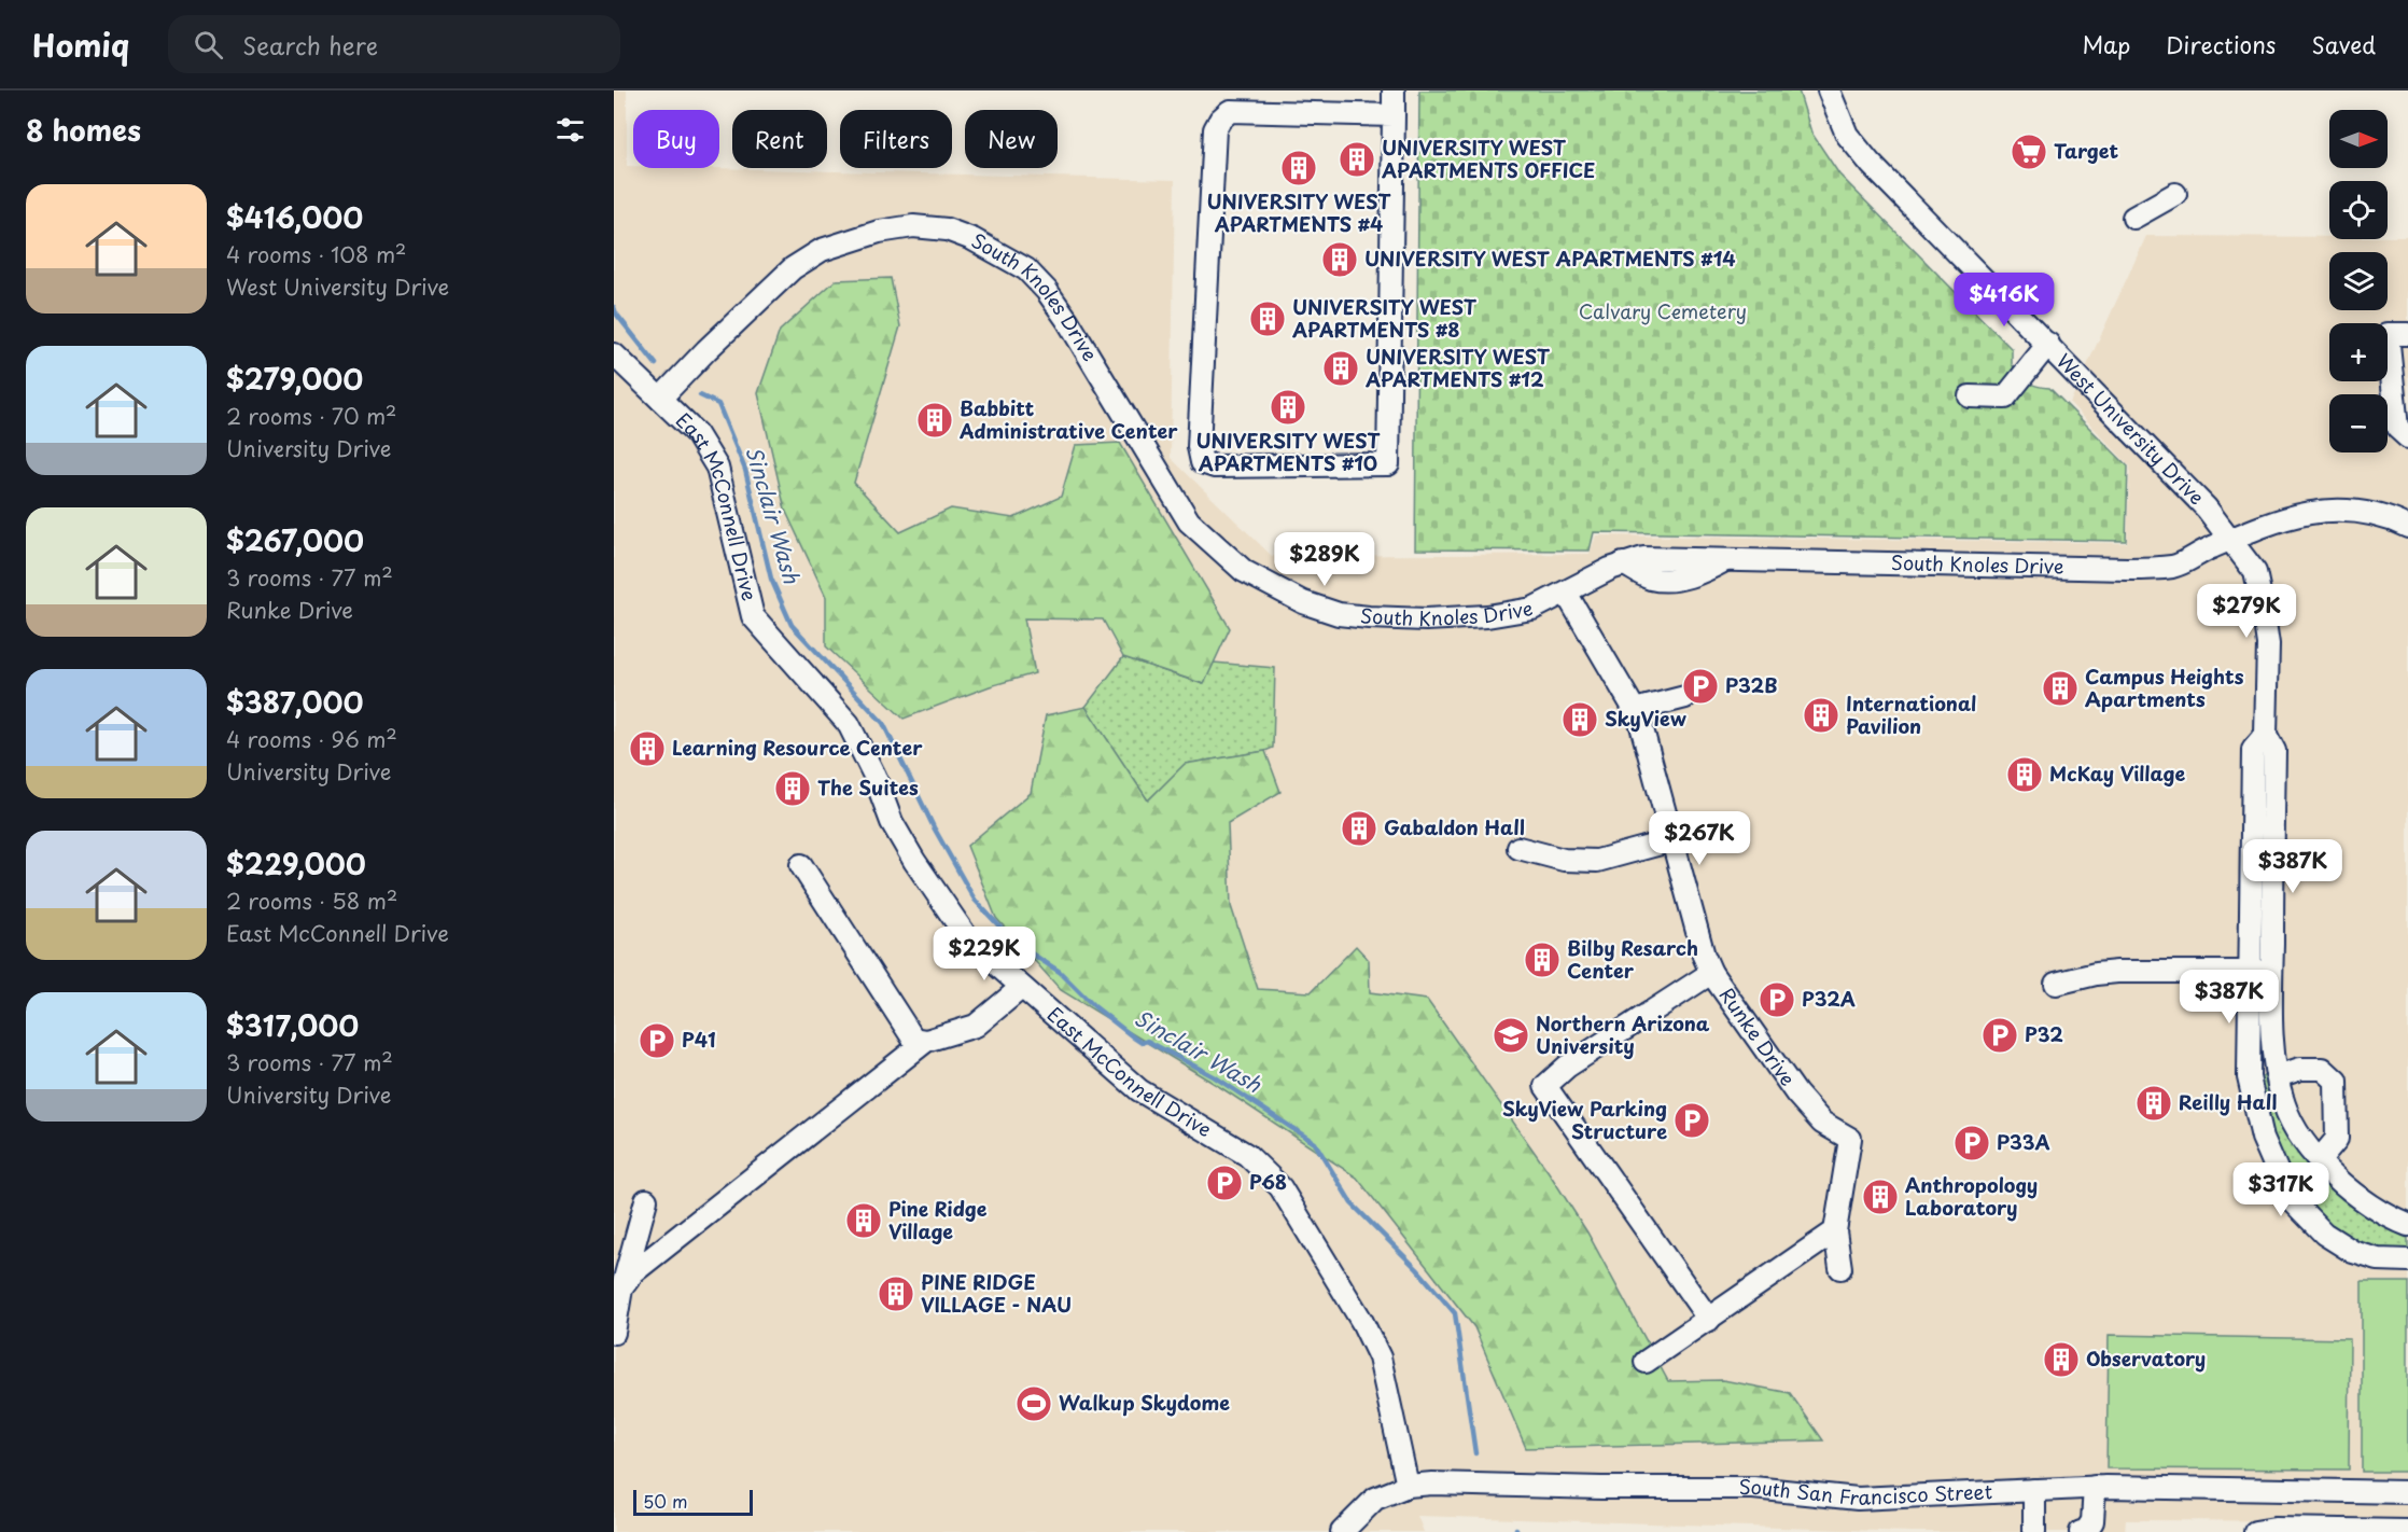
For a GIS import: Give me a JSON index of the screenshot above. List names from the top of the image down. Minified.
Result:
{"streets":{"street":["South Knoles Drive","West University Drive","East McConnell Drive","Runke Drive","South San Francisco Street"]},"crossings":[["South Knoles Drive","West University Drive"],["South Knoles Drive","East McConnell Drive"],["South Knoles Drive","Runke Drive"],["East McConnell Drive","South San Francisco Street"]],"water":["Sinclair Wash"],"parks":["Calvary Cemetery"],"places":{"supermarket":["Target"],"building":["UNIVERSITY WEST APARTMENTS OFFICE","UNIVERSITY WEST APARTMENTS #4","UNIVERSITY WEST APARTMENTS #14","UNIVERSITY WEST APARTMENTS #8","UNIVERSITY WEST APARTMENTS #12","UNIVERSITY WEST APARTMENTS #10","Babbitt Administrative Center","Campus Heights Apartments","International Pavilion","SkyView","Learning Resource Center","McKay Village","The Suites","Gabaldon Hall","Bilby Resarch Center","Reilly Hall","Anthropology Laboratory","Pine Ridge Village","PINE RIDGE VILLAGE - NAU","Observatory"],"parking":["P32B","P32A","P32","P41","SkyView Parking Structure","P33A","P68"],"school or university":["Northern Arizona University"],"sports":["Walkup Skydome"]},"scale_bar":"50 m","north":"right","page":{"header":"Homiq","search":"Search here","nav":["Map","Directions","Saved"],"heading":"8 homes","map_buttons":["+","−"],"chip":["Buy","Rent","Filters","New"],"list":[{"name":"$416,000","note":"4 rooms · 108 m² · West University Drive"},{"name":"$279,000","note":"2 rooms · 70 m² · University Drive"},{"name":"$267,000","note":"3 rooms · 77 m² · Runke Drive"},{"name":"$387,000","note":"4 rooms · 96 m² · University Drive"},{"name":"$229,000","note":"2 rooms · 58 m² · East McConnell Drive"},{"name":"$317,000","note":"3 rooms · 77 m² · University Drive"}],"price":["$416K","$289K","$279K","$267K","$387K","$229K","$387K","$317K"],"scale":"50 m"}}
